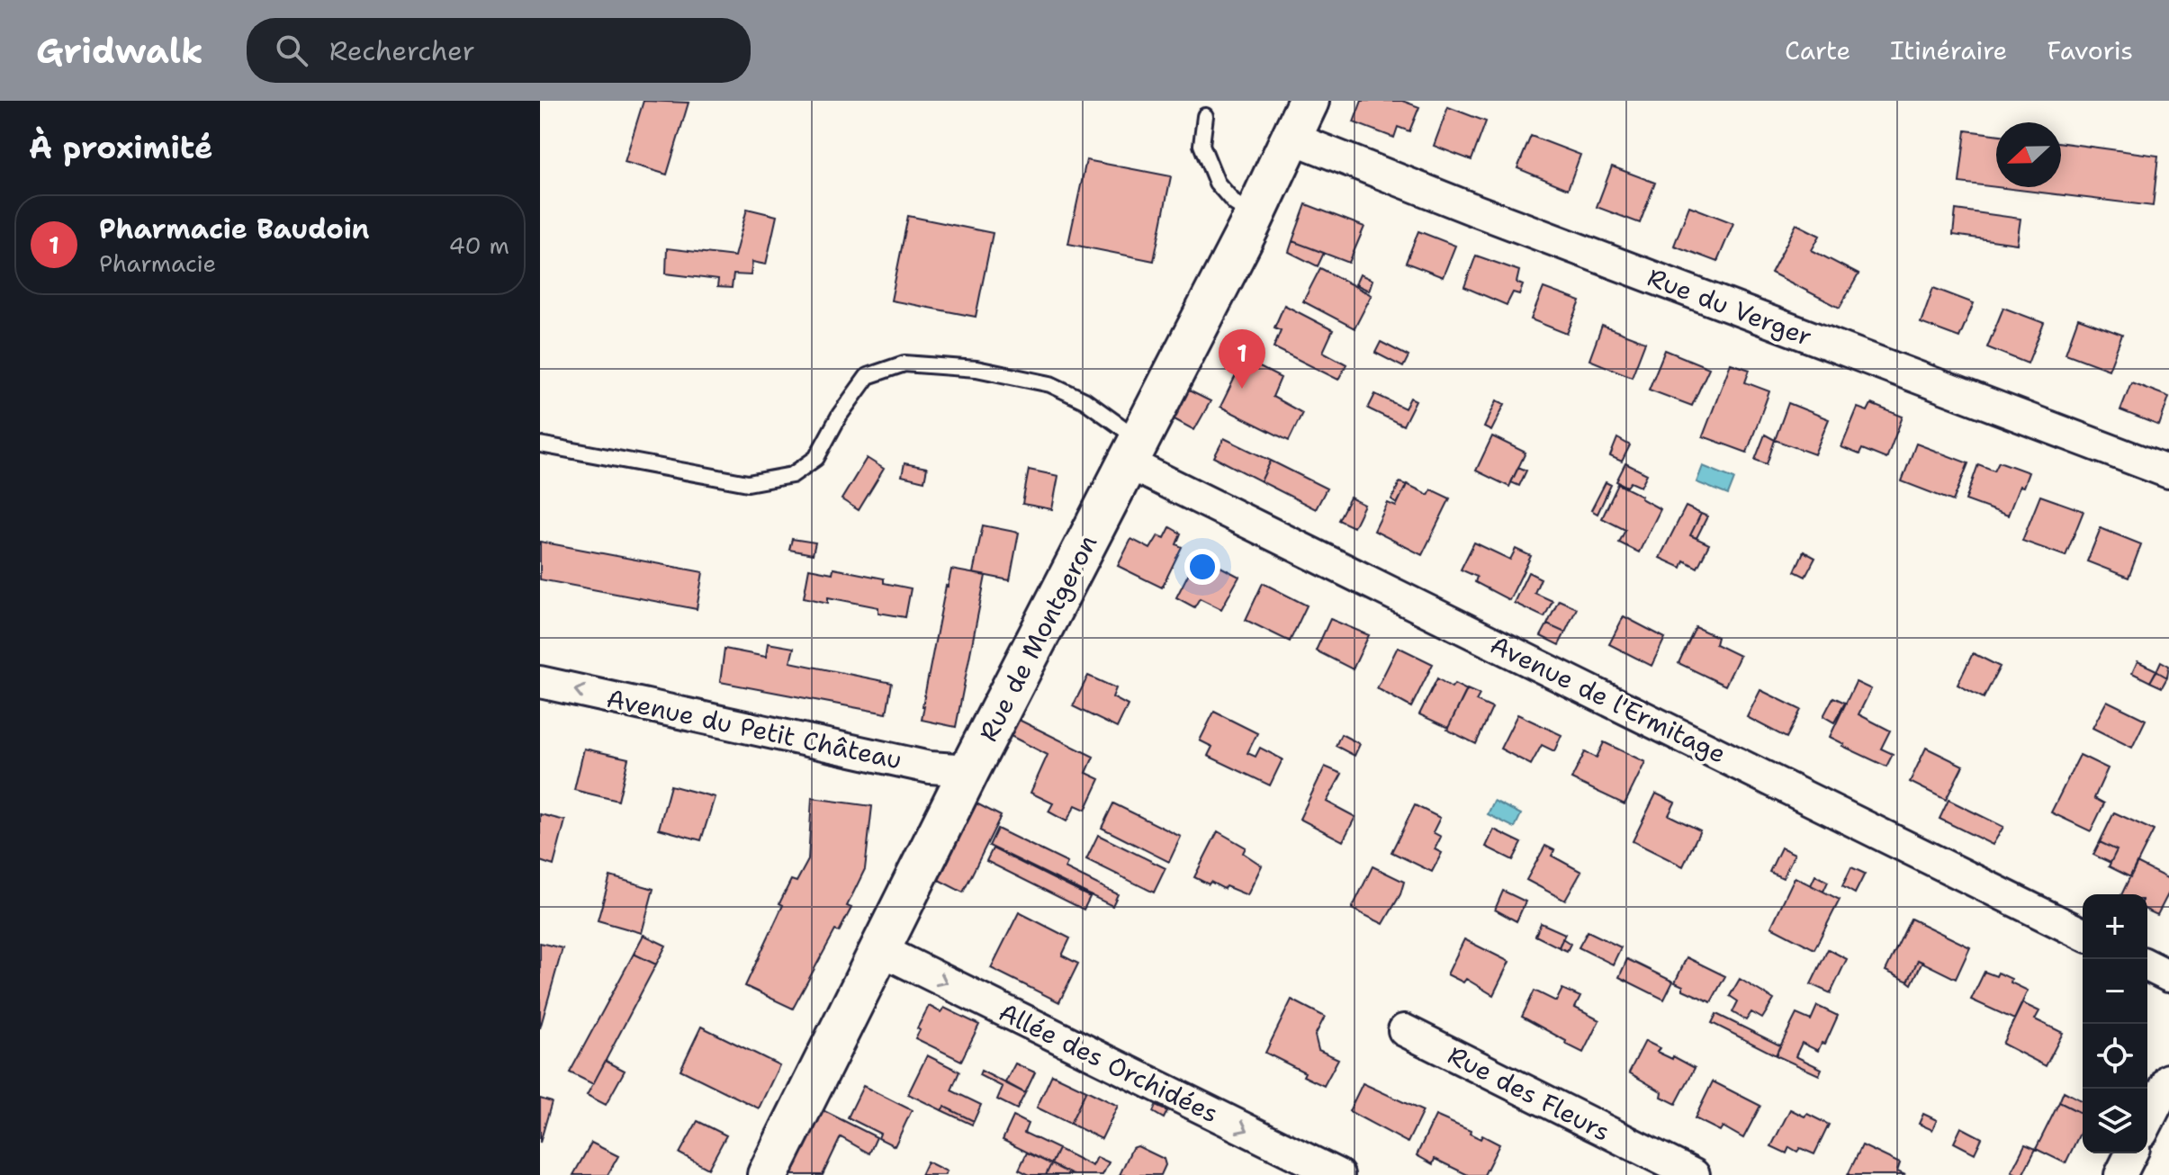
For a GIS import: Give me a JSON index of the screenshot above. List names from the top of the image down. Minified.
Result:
{"streets":{"street":["Rue du Verger","Rue de Montgeron","Avenue de l'Ermitage","Avenue du Petit Château","Allée des Orchidées","Rue des Fleurs"]},"crossings":[["Rue du Verger","Rue de Montgeron"],["Rue de Montgeron","Avenue de l'Ermitage"],["Rue de Montgeron","Avenue du Petit Château"],["Rue de Montgeron","Allée des Orchidées"]],"one_way":["Avenue du Petit Château","Allée des Orchidées"],"north":"left","page":{"header":"Gridwalk","search":"Rechercher","nav":["Carte","Itinéraire","Favoris"],"heading":"À proximité","list":[{"mark":"1","name":"Pharmacie Baudoin","note":"Pharmacie","value":"40 m"}],"pins":"1","map_buttons":["+","−"]}}
